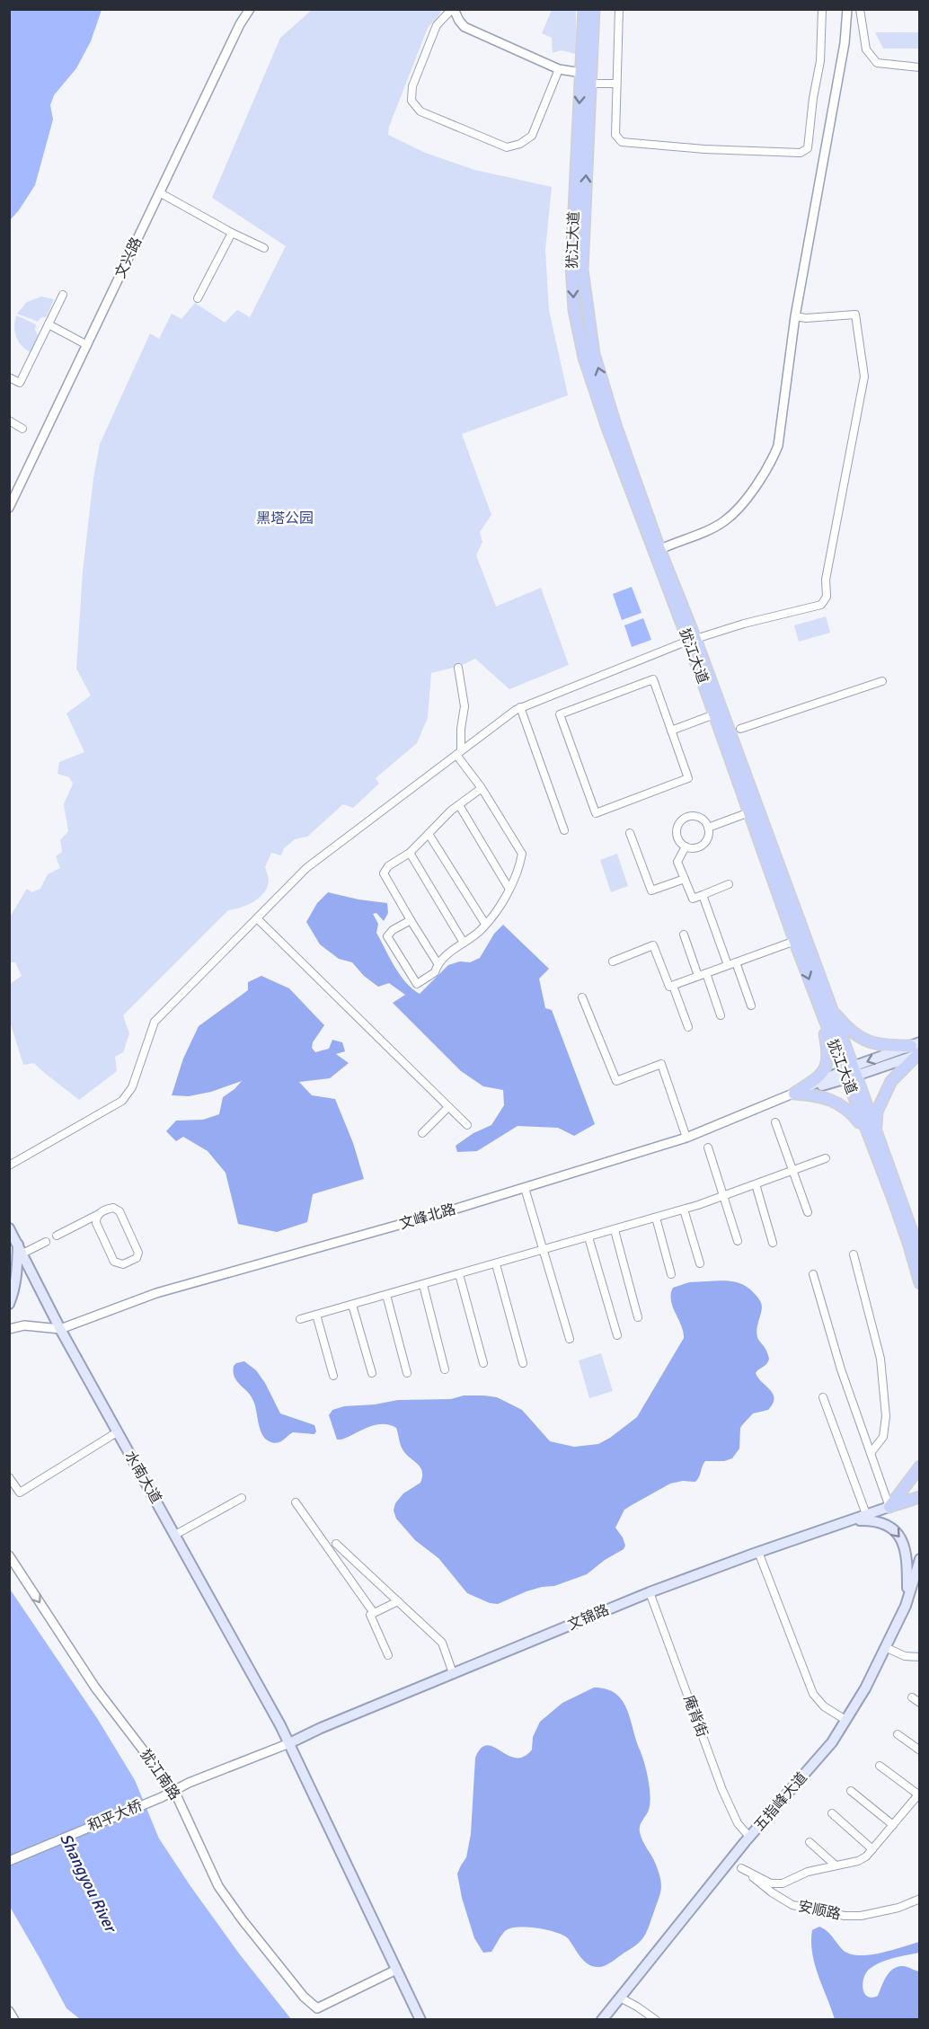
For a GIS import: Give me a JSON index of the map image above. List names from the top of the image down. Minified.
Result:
{"streets":{"main road":["犹江大道","水南大道","文锦路","五指峰大道"],"street":["文兴路","文峰北路","庵背街","犹江南路","和平大桥","安顺路"]},"crossings":[["文峰北路","水南大道"],["水南大道","文锦路"],["水南大道","犹江南路"],["水南大道","和平大桥"],["文锦路","庵背街"],["文锦路","和平大桥"],["庵背街","五指峰大道"],["犹江南路","和平大桥"],["五指峰大道","安顺路"]],"one_way":["犹江南路"],"water":["Shangyou River"],"parks":["黑塔公园"]}
